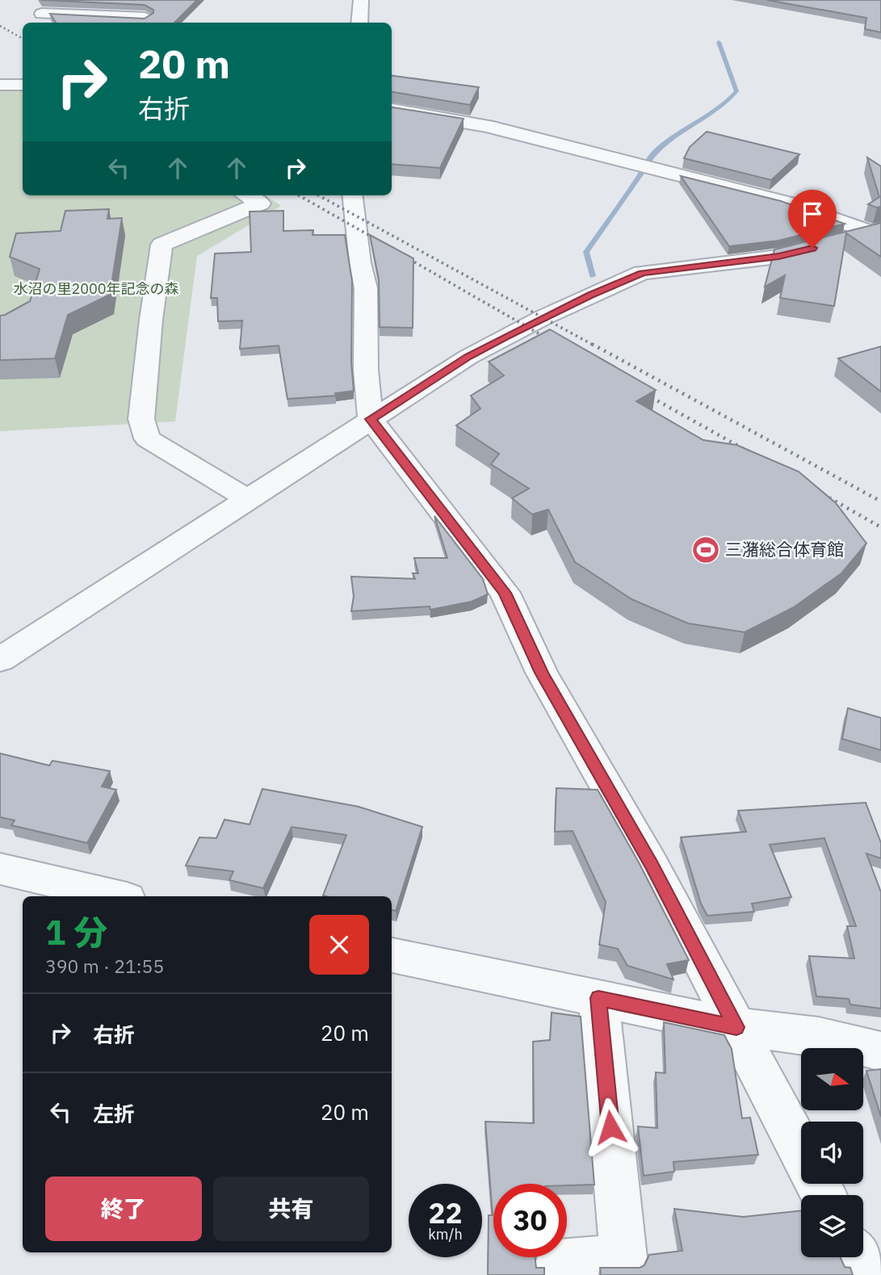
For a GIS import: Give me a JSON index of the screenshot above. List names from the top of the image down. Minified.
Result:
{"parks":["水沼の里2000年記念の森"],"places":{"sports":["三潴総合体育館"]},"north":"right","page":{"turn":["20 m","右折"],"heading":["1 分","390 m · 21:55"],"list":[{"name":"右折","value":"20 m"},{"name":"左折","value":"20 m"}],"buttons":["終了","共有"],"speed":"22 km/h","limit":"30"}}
